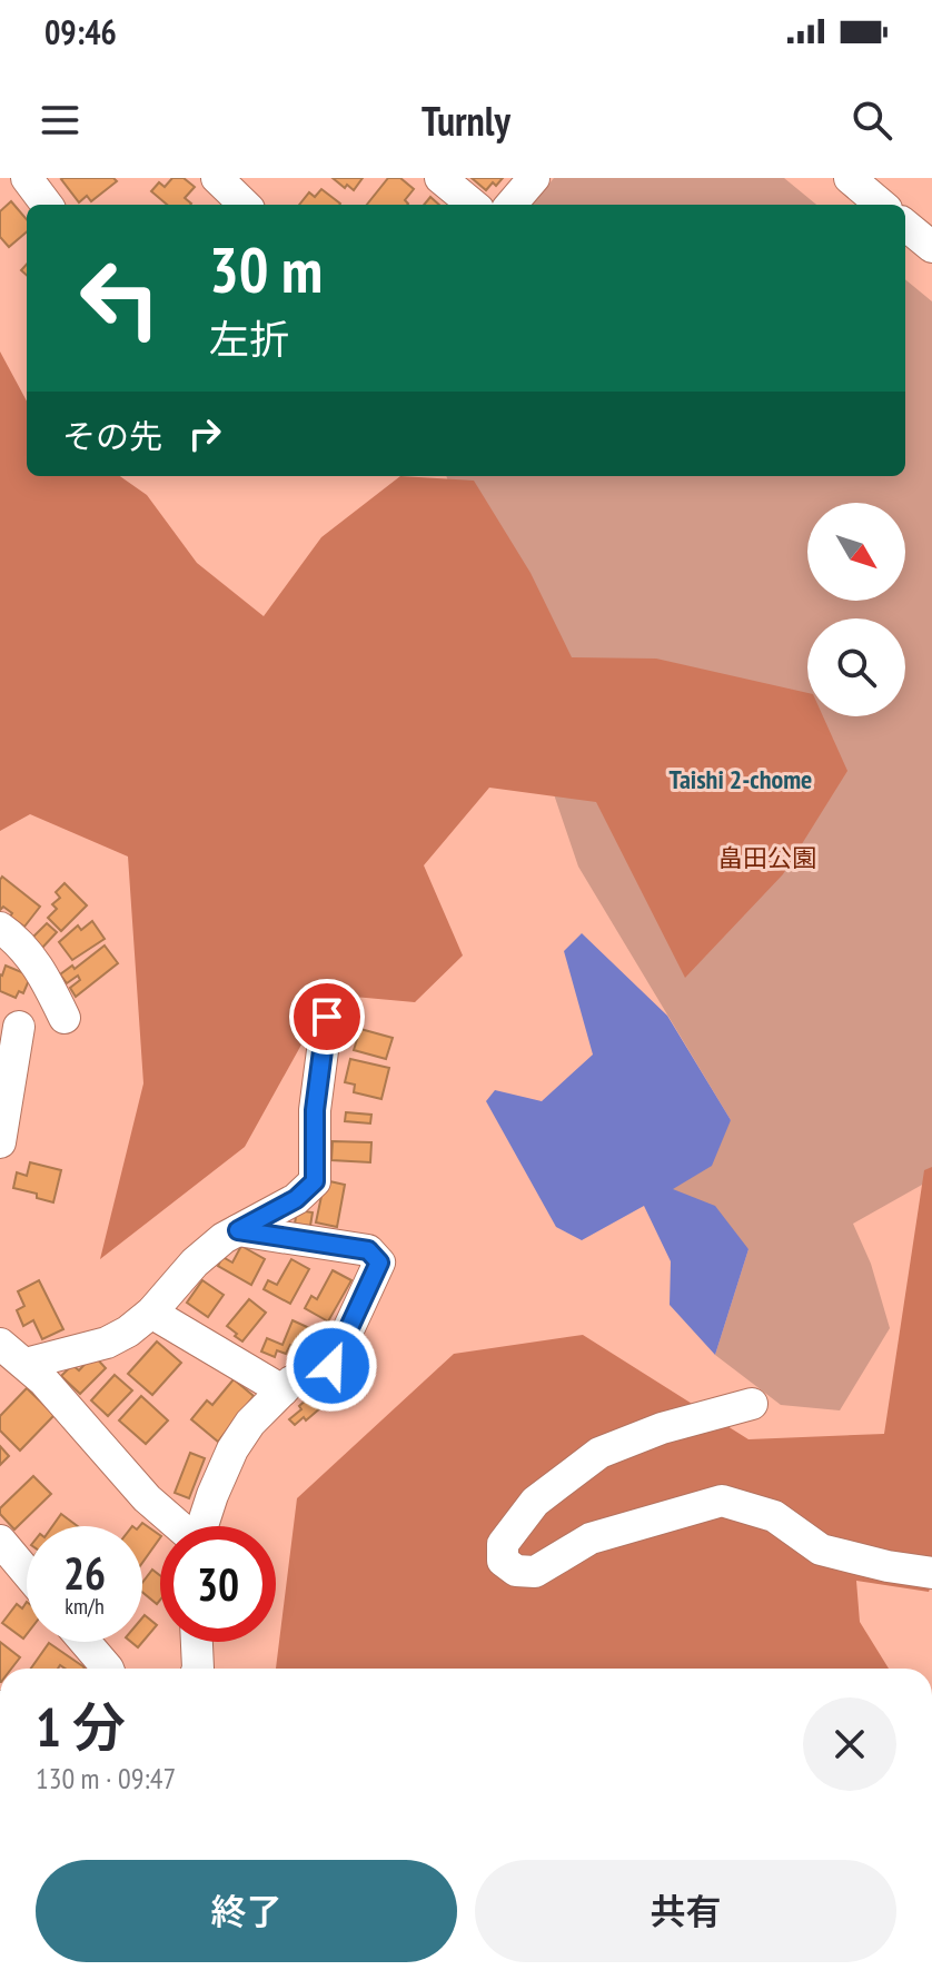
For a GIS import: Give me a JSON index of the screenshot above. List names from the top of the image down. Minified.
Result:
{"districts":["Taishi 2-chome"],"parks":["畠田公園"],"north":"bottom right","page":{"status":"09:46","header":"Turnly","turn":["30 m","左折"],"then":"その先","speed":"26 km/h","limit":"30","heading":["1 分","130 m · 09:47"],"buttons":["終了","共有"]}}
